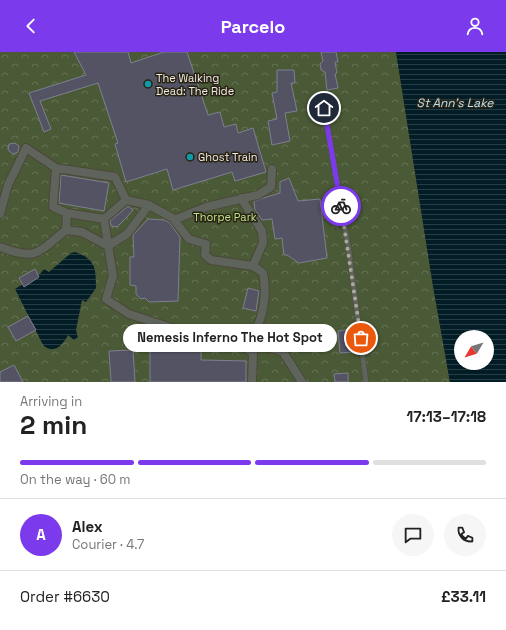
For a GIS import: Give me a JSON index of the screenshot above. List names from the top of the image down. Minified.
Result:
{"water":["St Ann's Lake"],"parks":["Thorpe Park"],"places":["The Walking Dead: The Ride","Ghost Train","Nemesis Inferno The Hot Spot"],"north":"bottom left","page":{"header":"Parcelo","bubble":"Nemesis Inferno The Hot Spot","heading":["2 min","Arriving in","17:13–17:18"],"panel":["Alex","Courier · 4.7","Order #6630","£33.11"],"bar":"On the way · 60 m","round":"A"}}
